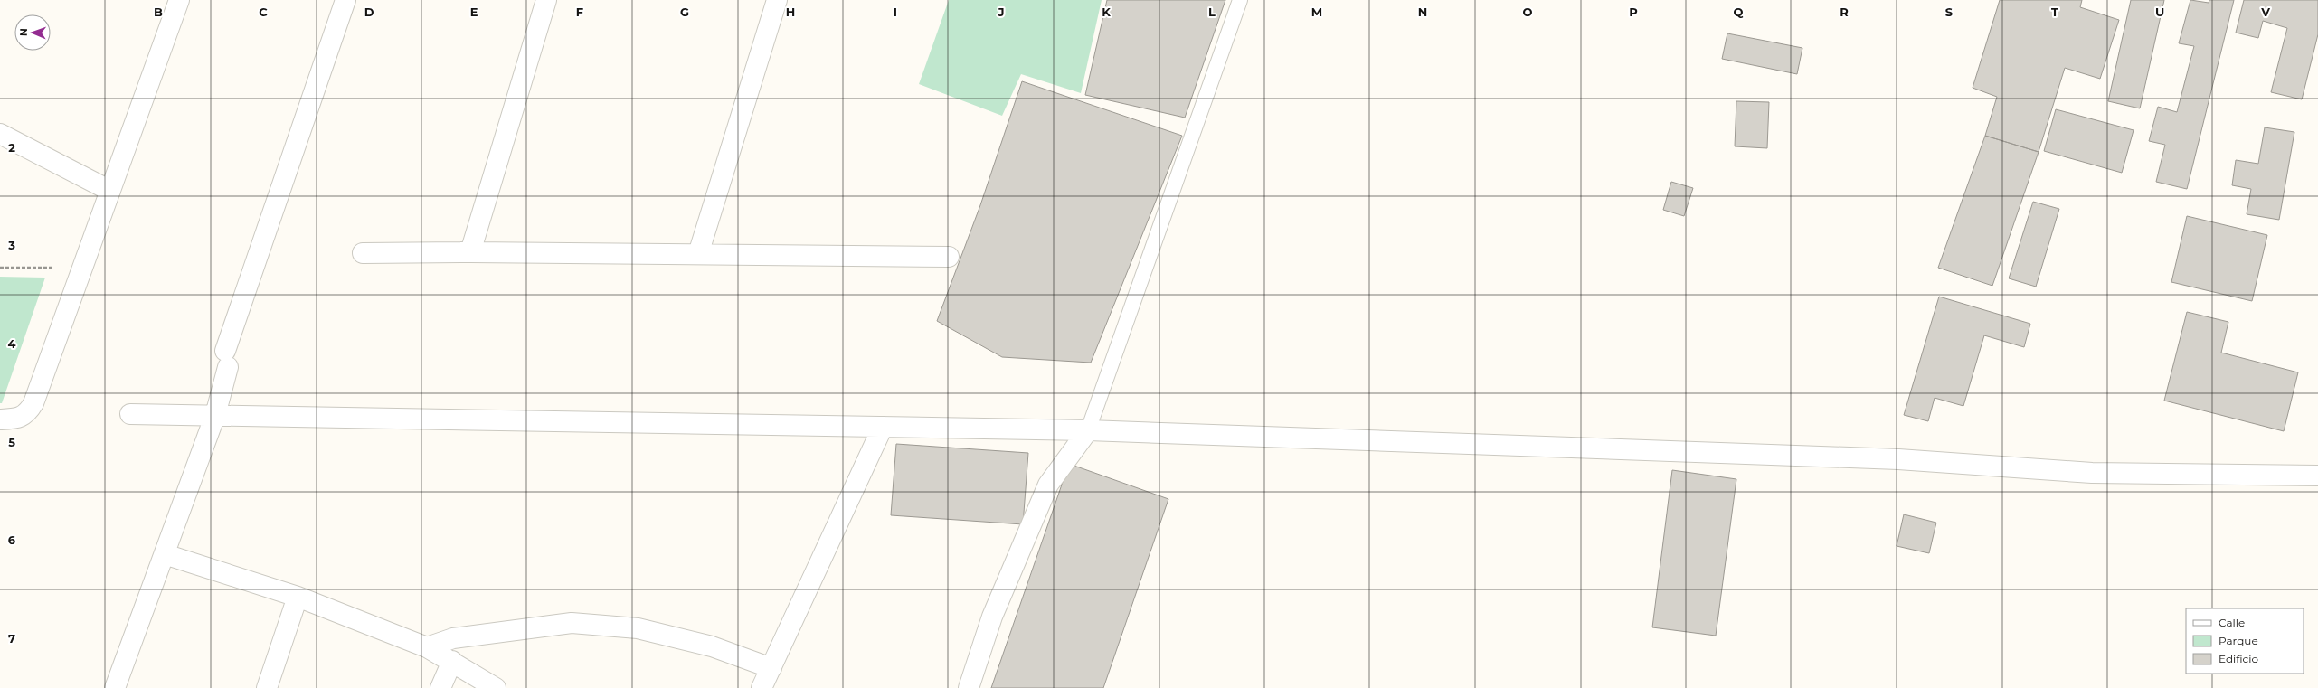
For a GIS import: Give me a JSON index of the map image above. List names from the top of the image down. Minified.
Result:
{"legend":["Calle","Parque","Edificio"],"north":"left","grid":{"columns":["B","C","D","E","F","G","H","I","J","K","L","M","N","O","P","Q","R","S","T","U","V"],"rows":["2","3","4","5","6","7"]}}
